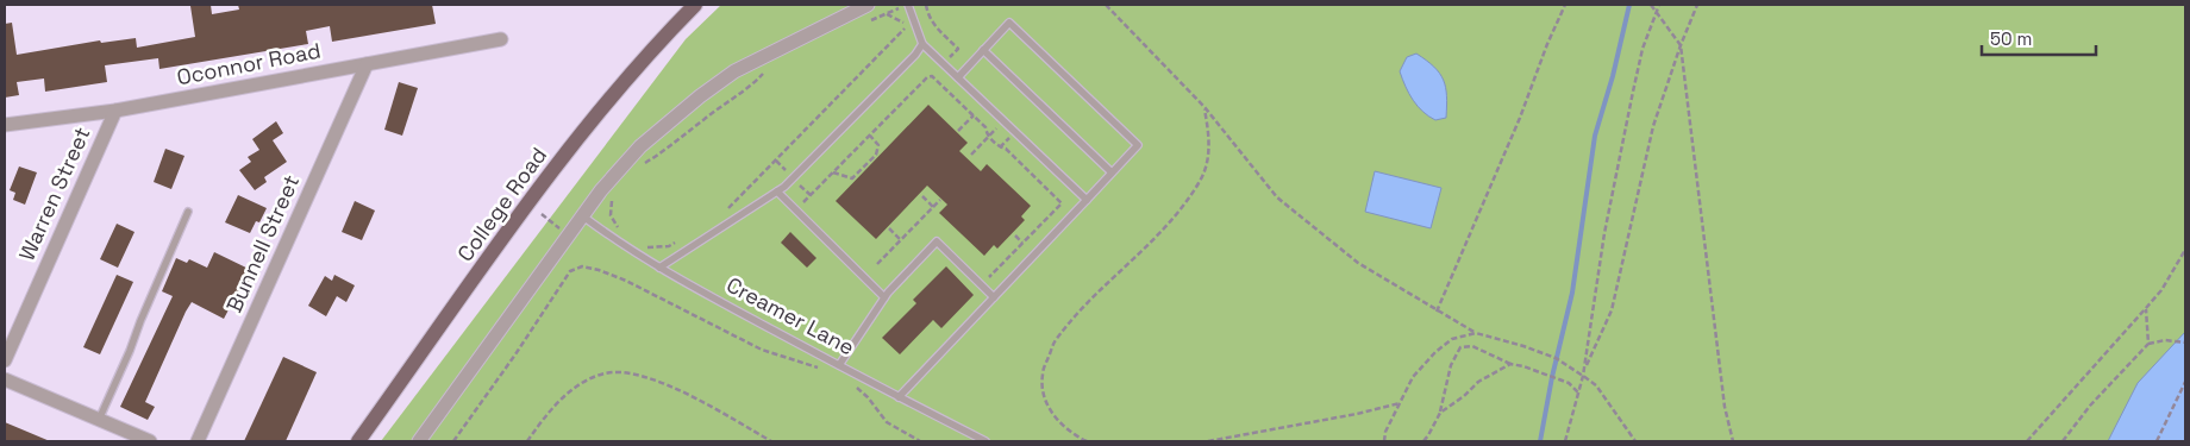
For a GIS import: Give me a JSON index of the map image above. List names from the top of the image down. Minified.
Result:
{"streets":{"main road":["College Road"],"street":["Oconnor Road","Warren Street","Bunnell Street"],"lane":["Creamer Lane"]},"crossings":[["Oconnor Road","Warren Street"],["Oconnor Road","Bunnell Street"]],"scale_bar":"50 m"}
